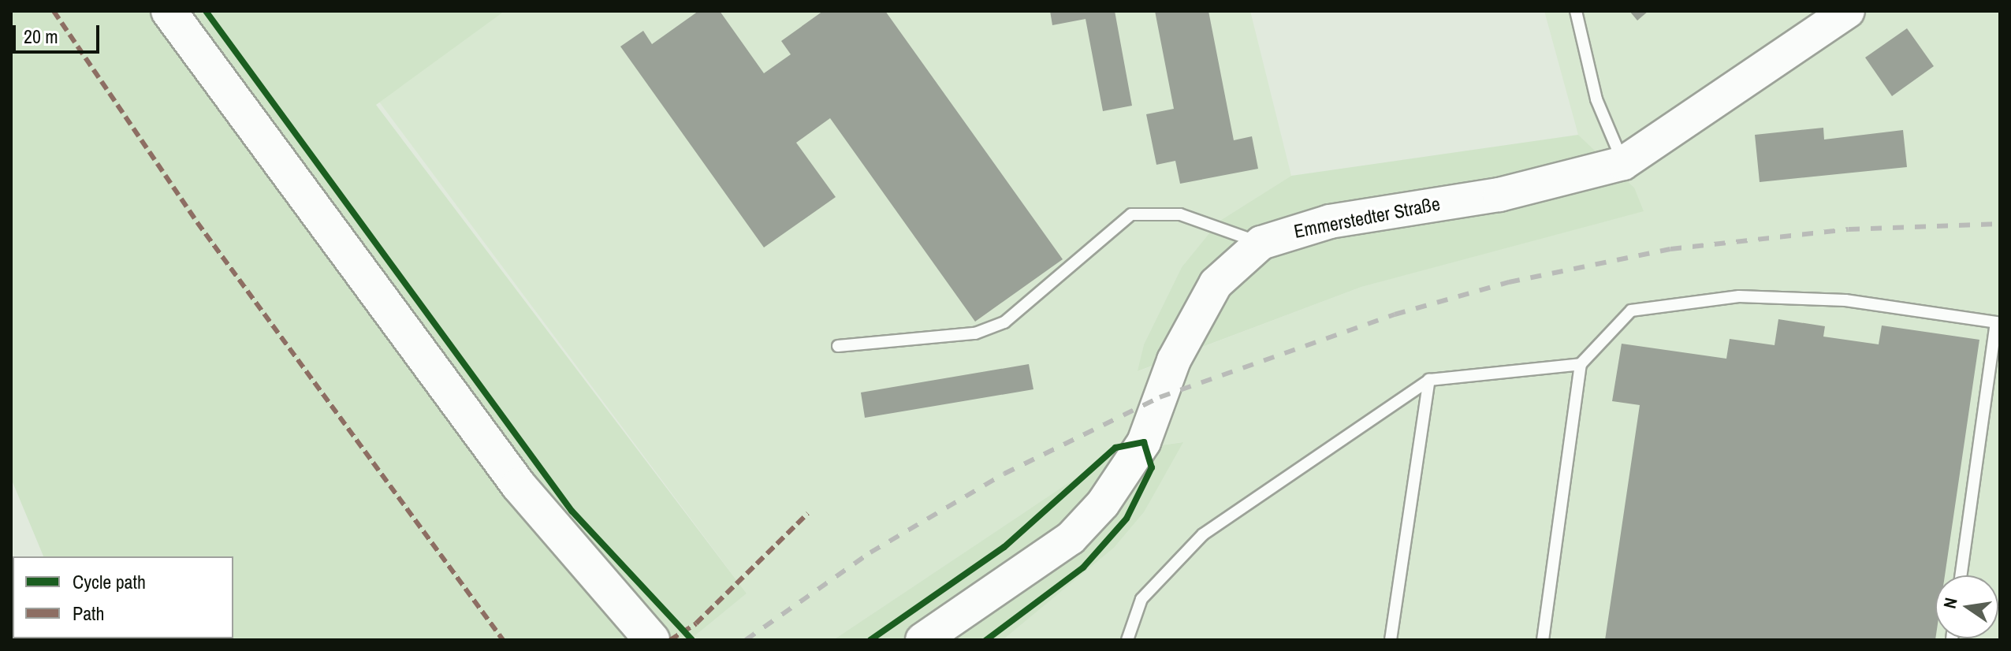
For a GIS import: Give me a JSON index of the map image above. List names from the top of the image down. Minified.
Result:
{"streets":{"main road":["Emmerstedter Straße"]},"legend":["Cycle path","Path"],"scale_bar":"20 m","north":"left"}
